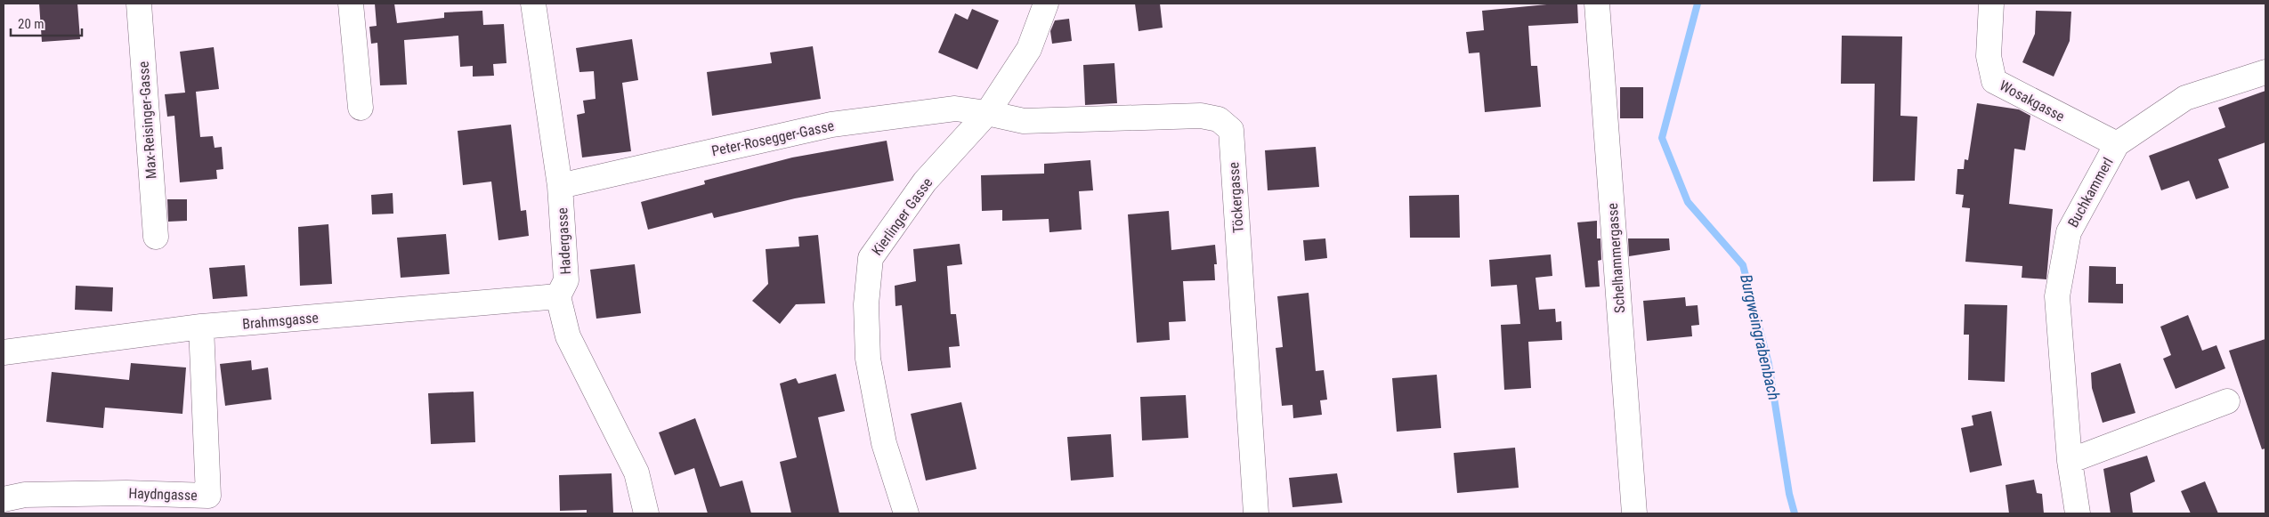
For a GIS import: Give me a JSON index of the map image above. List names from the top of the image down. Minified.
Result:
{"streets":{"street":["Wosakgasse","Max-Reisinger-Gasse","Peter-Rosegger-Gasse","Buchkammerl","Töckergasse","Kierlinger Gasse","Hadergasse","Schelhammergasse","Brahmsgasse","Haydngasse"]},"crossings":[["Wosakgasse","Buchkammerl"],["Peter-Rosegger-Gasse","Töckergasse"],["Peter-Rosegger-Gasse","Kierlinger Gasse"],["Peter-Rosegger-Gasse","Hadergasse"],["Töckergasse","Kierlinger Gasse"],["Hadergasse","Brahmsgasse"],["Brahmsgasse","Haydngasse"]],"water":["Burgweingrabenbach"],"scale_bar":"20 m"}
